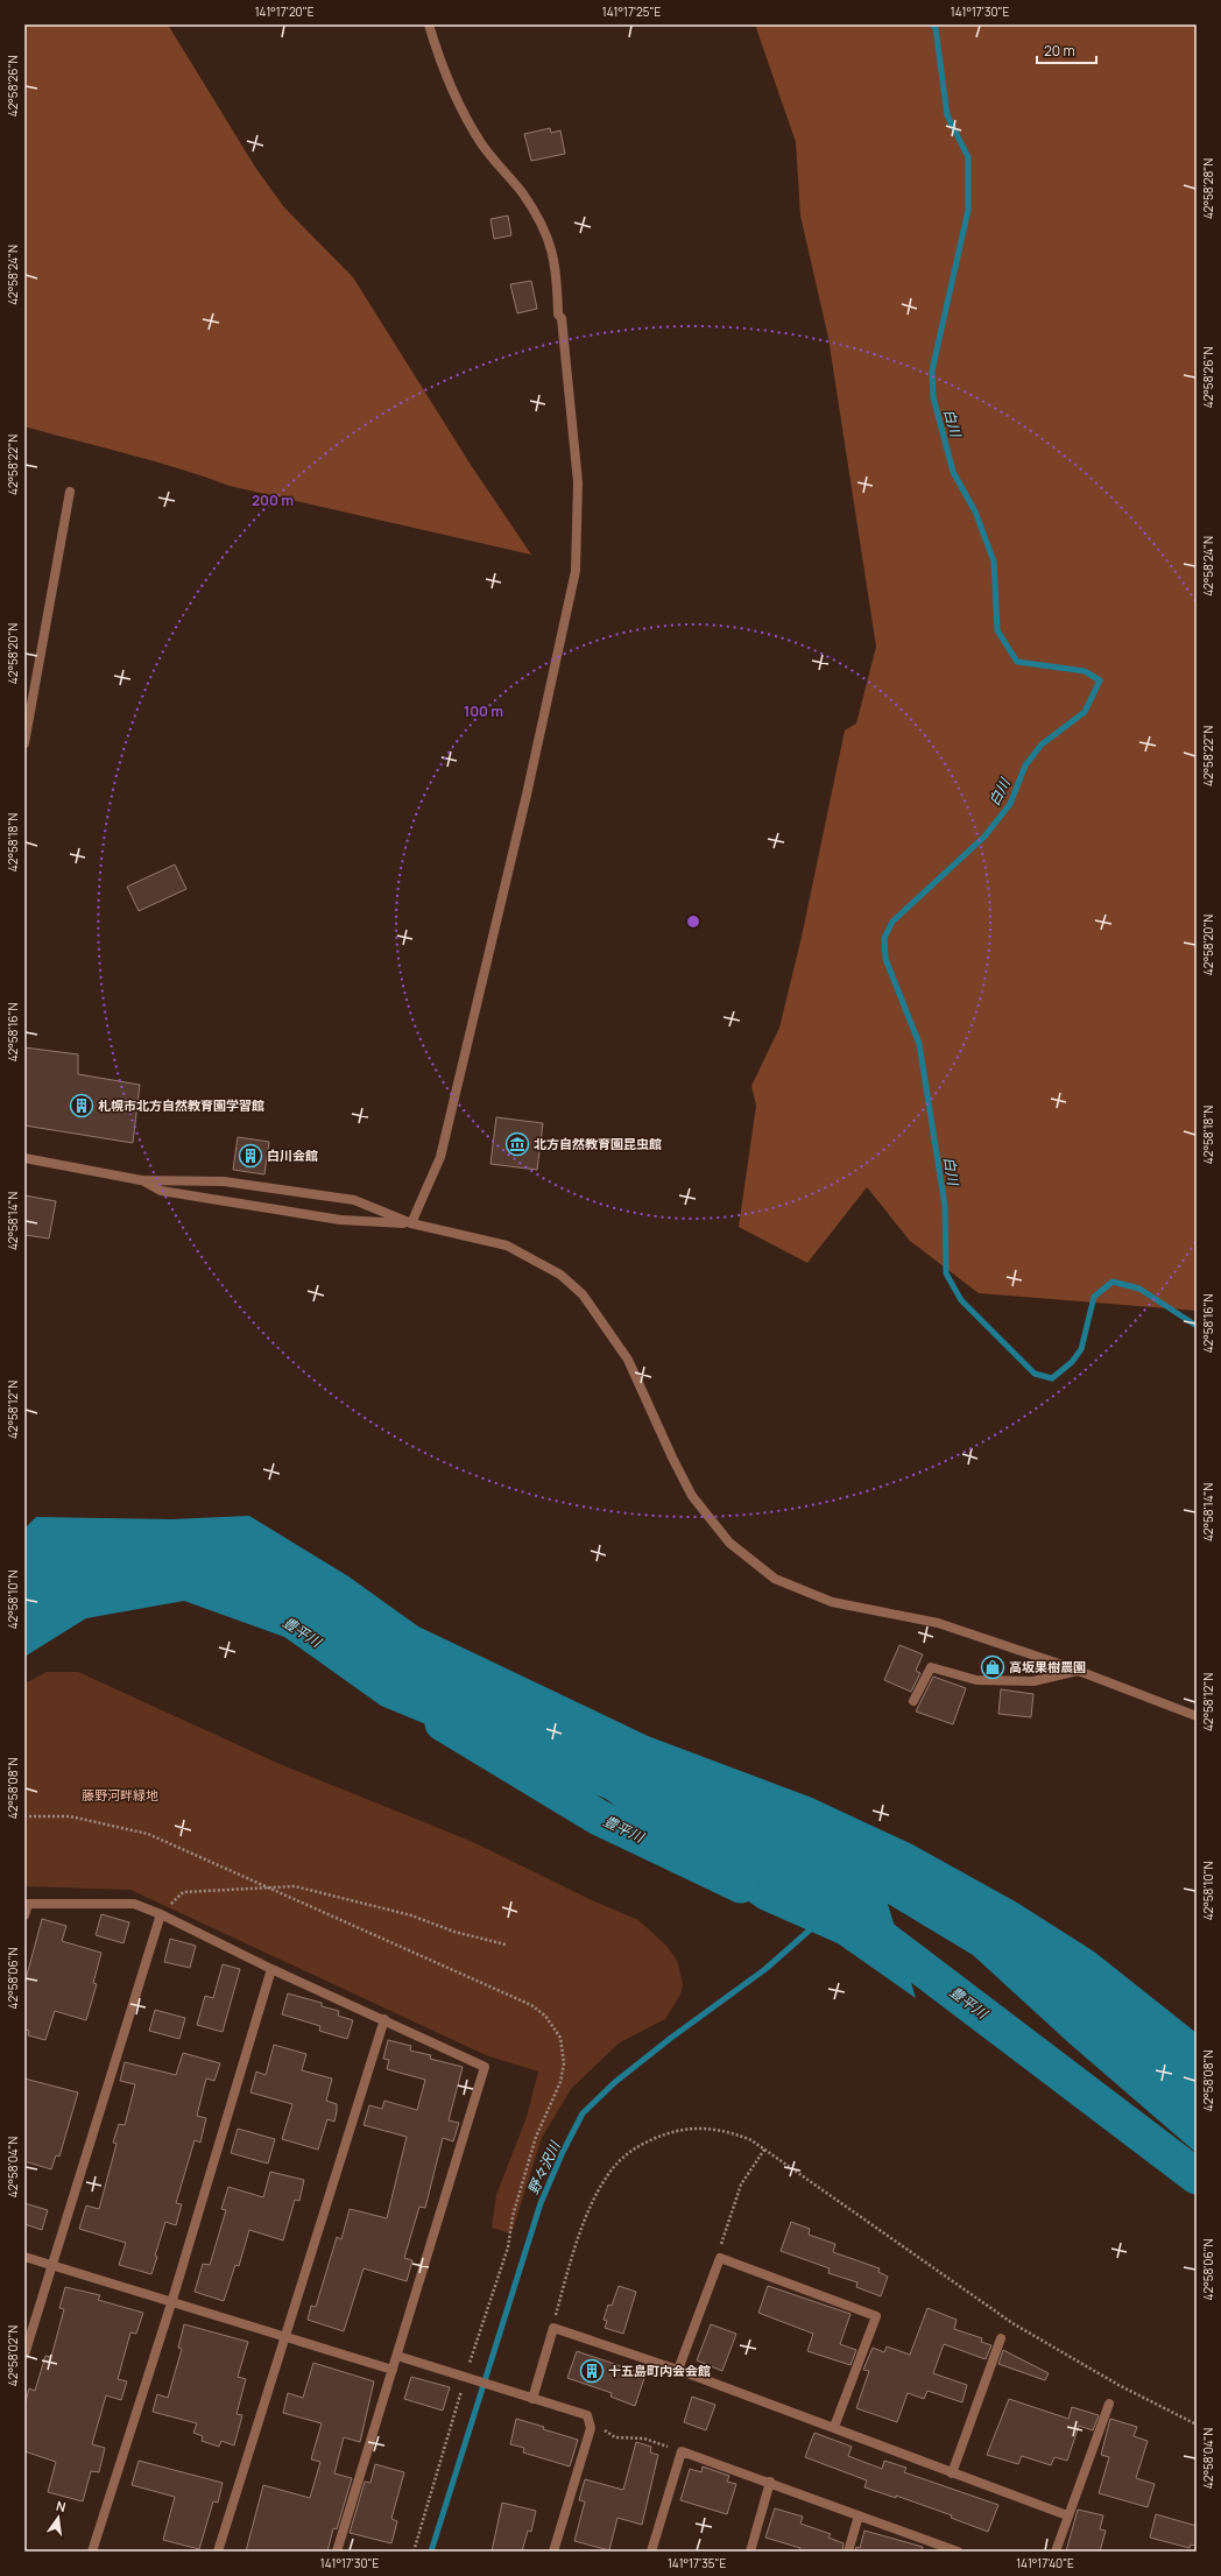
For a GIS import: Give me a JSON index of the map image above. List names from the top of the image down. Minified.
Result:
{"water":["白川","豊平川","野々沢川"],"parks":["藤野河畔緑地"],"places":{"building":["札幌市北方自然教育園学習館","白川会館","十五島町内会会館"],"museum":["北方自然教育園昆虫館"],"shop":["高坂果樹農園"]},"scale_bar":"20 m","north":"top","coordinates":["141°17'20\"E","141°17'25\"E","141°17'30\"E","42°58'26\"N","42°58'28\"N","42°58'24\"N","42°58'22\"N","42°58'20\"N","42°58'18\"N","42°58'16\"N","42°58'14\"N","42°58'12\"N","42°58'10\"N","42°58'08\"N","42°58'06\"N","42°58'04\"N","42°58'02\"N","141°17'35\"E","141°17'40\"E"],"rings":["200 m","100 m"]}
